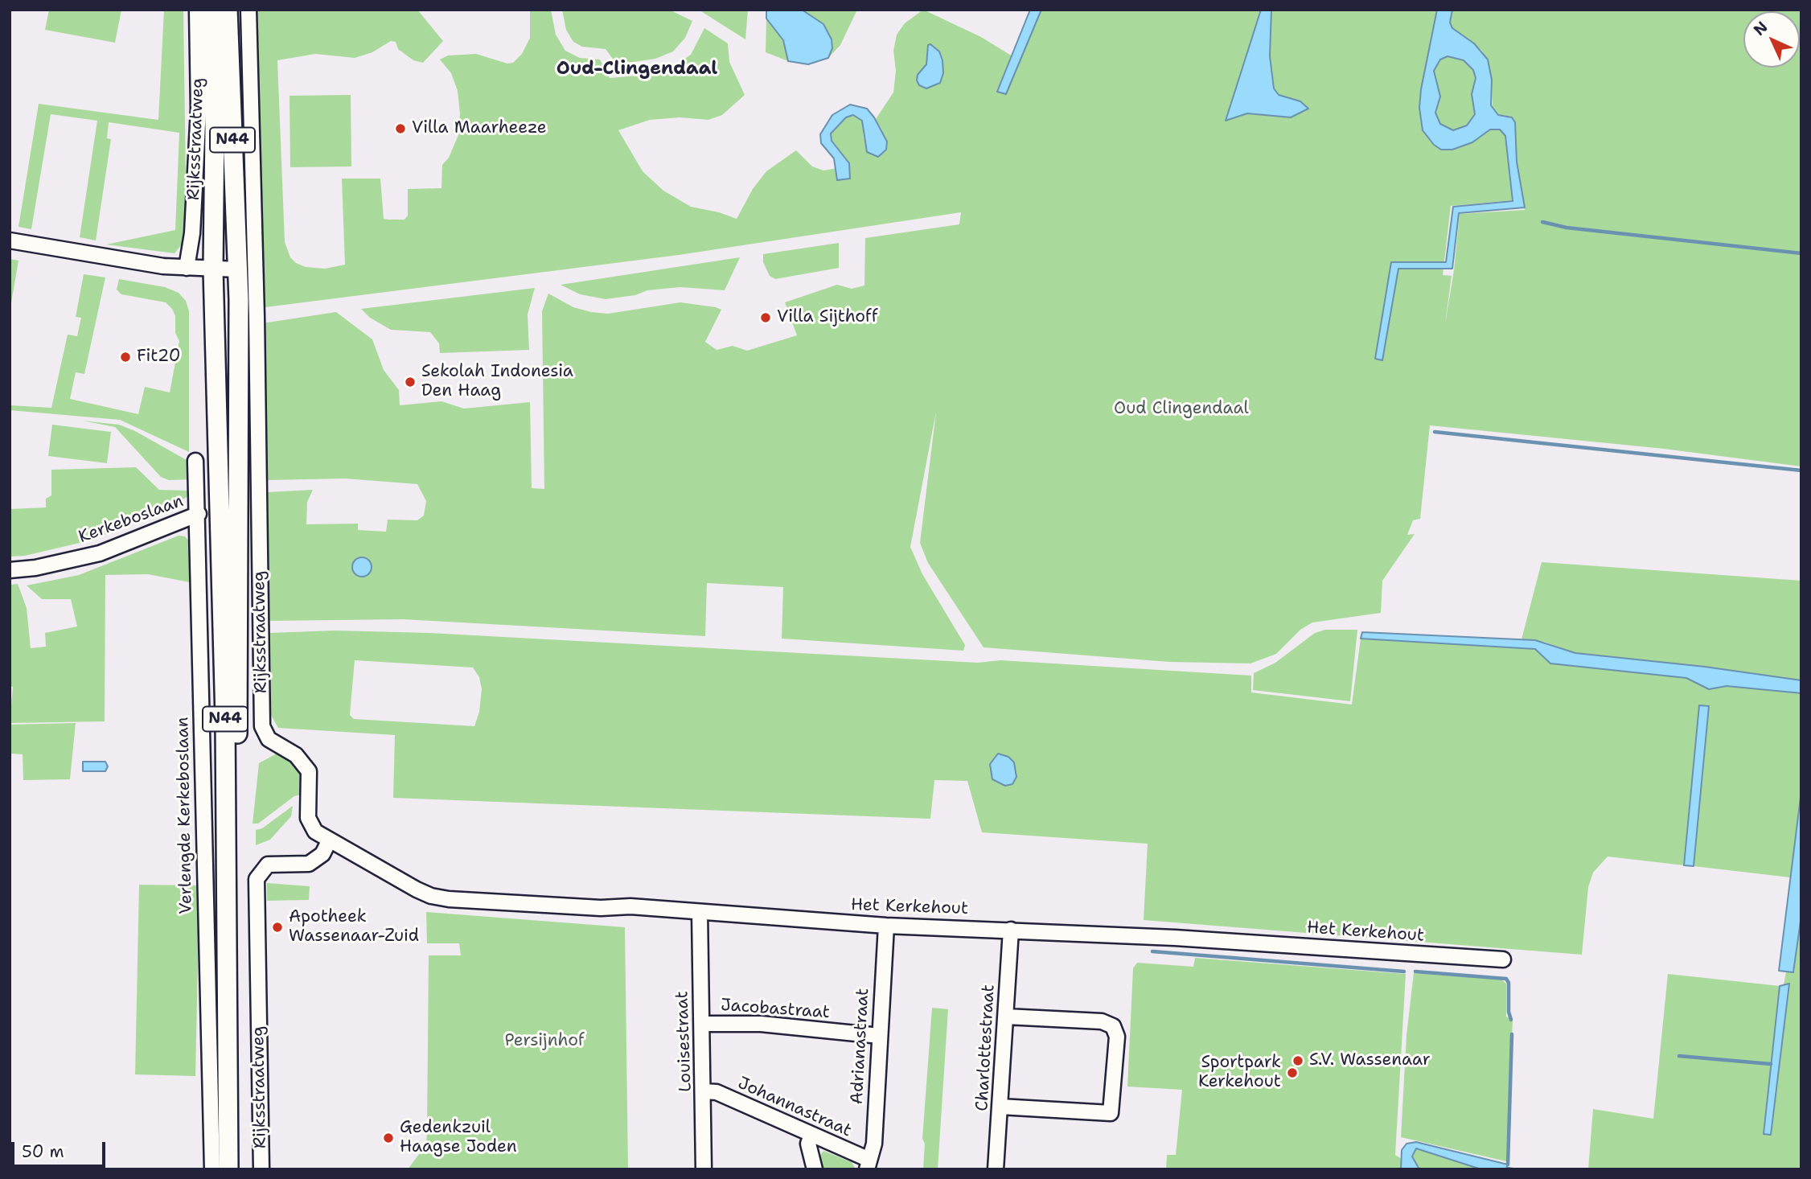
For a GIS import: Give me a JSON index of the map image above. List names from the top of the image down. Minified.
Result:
{"streets":{"main road":["Rijksstraatweg","N44"],"street":["Kerkeboslaan","Verlengde Kerkeboslaan","Het Kerkehout","Jacobastraat","Louisestraat","Adrianastraat","Charlottestraat","Johannastraat"]},"crossings":[["Rijksstraatweg","Het Kerkehout"],["Kerkeboslaan","Verlengde Kerkeboslaan"],["Het Kerkehout","Louisestraat"],["Het Kerkehout","Adrianastraat"],["Het Kerkehout","Charlottestraat"],["Jacobastraat","Louisestraat"],["Jacobastraat","Adrianastraat"],["Louisestraat","Johannastraat"],["Adrianastraat","Johannastraat"]],"districts":["Oud-Clingendaal"],"parks":["Oud Clingendaal","Persijnhof"],"places":["Villa Maarheeze","Villa Sijthoff","Fit20","Sekolah Indonesia Den Haag","Apotheek Wassenaar-Zuid","S.V. Wassenaar","Sportpark Kerkehout","Gedenkzuil Haagse Joden"],"scale_bar":"50 m","north":"top left"}
